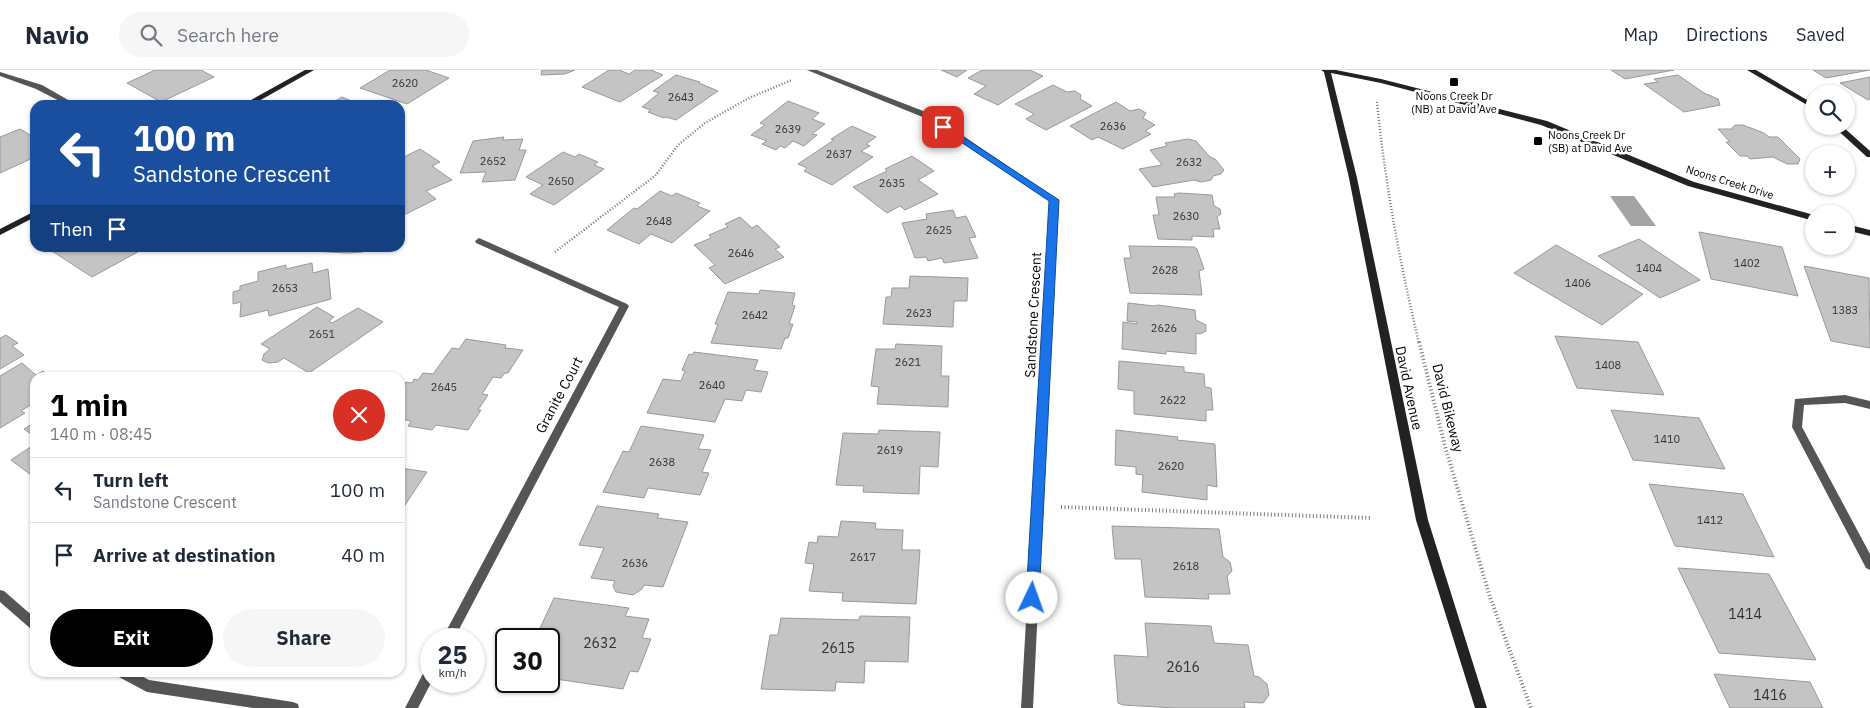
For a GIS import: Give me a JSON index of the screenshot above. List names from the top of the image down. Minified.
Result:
{"streets":{"main road":["Noons Creek Drive","David Avenue"],"street":["Sandstone Crescent","Granite Court"],"path":["David Bikeway"]},"crossings":[["Noons Creek Drive","David Avenue"]],"places":{"transit":["Noons Creek Dr (NB) at David Ave","Noons Creek Dr (SB) at David Ave"]},"house_numbers":["2620","2643","2636","2639","2637","2652","2632","2650","2635","2630","2648","2625","2646","1402","1404","2628","1406","2653","1383","2623","2642","2626","2651","2621","1408","2640","2645","2622","1410","2619","2638","2620","1412","2617","2636","2618","1414","2632","2615","2616","1416"],"page":{"header":"Navio","search":"Search here","nav":["Map","Directions","Saved"],"map_buttons":["+","−"],"turn":["100 m","Sandstone Crescent"],"then":"Then","heading":["1 min","140 m · 08:45"],"list":[{"name":"Turn left","note":"Sandstone Crescent","value":"100 m"},{"name":"Arrive at destination","value":"40 m"}],"buttons":["Exit","Share"],"speed":"25 km/h","limit":"30"}}
